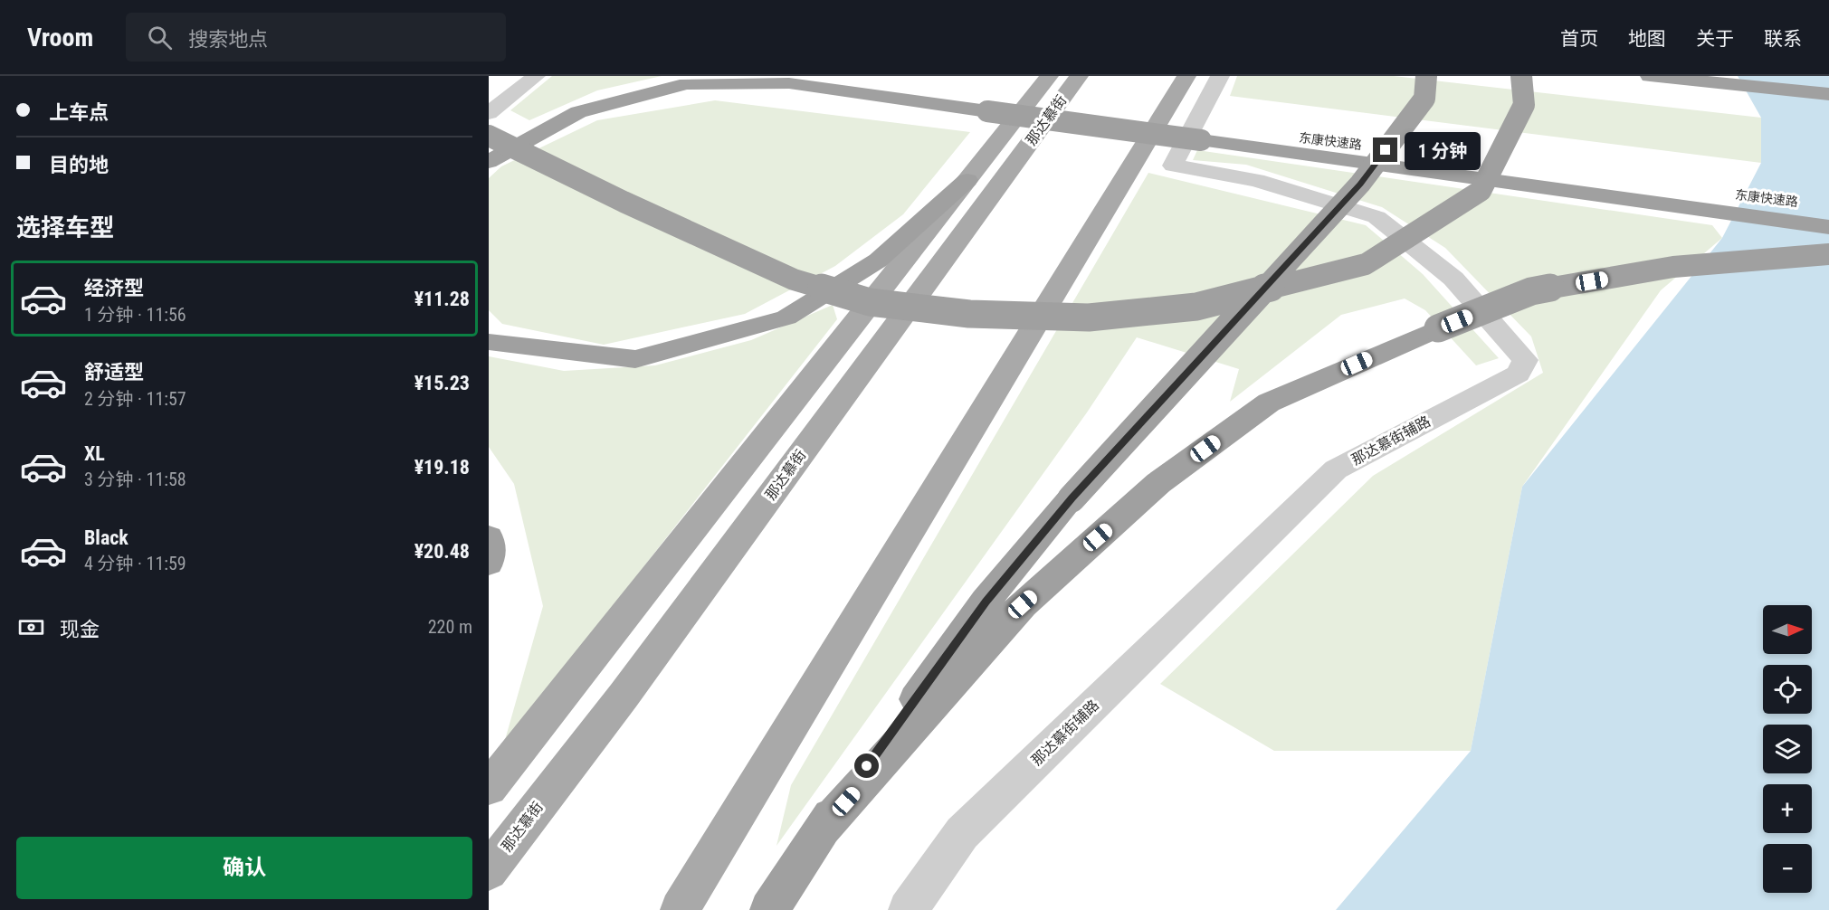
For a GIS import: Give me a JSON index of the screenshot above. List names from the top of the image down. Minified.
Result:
{"streets":{"highway":["东康快速路"],"main road":["那达慕街"],"street":["那达慕街辅路"]},"north":"right","page":{"header":"Vroom","search":"搜索地点","nav":["首页","地图","关于","联系"],"banner":["上车点","目的地"],"bubble":"1 分钟","heading":"选择车型","list":[{"name":"经济型","note":"1 分钟 · 11:56","value":"¥11.28"},{"name":"舒适型","note":"2 分钟 · 11:57","value":"¥15.23"},{"name":"XL","note":"3 分钟 · 11:58","value":"¥19.18"},{"name":"Black","note":"4 分钟 · 11:59","value":"¥20.48"}],"pay":["现金","220 m"],"map_buttons":["+","−"],"buttons":"确认"}}
